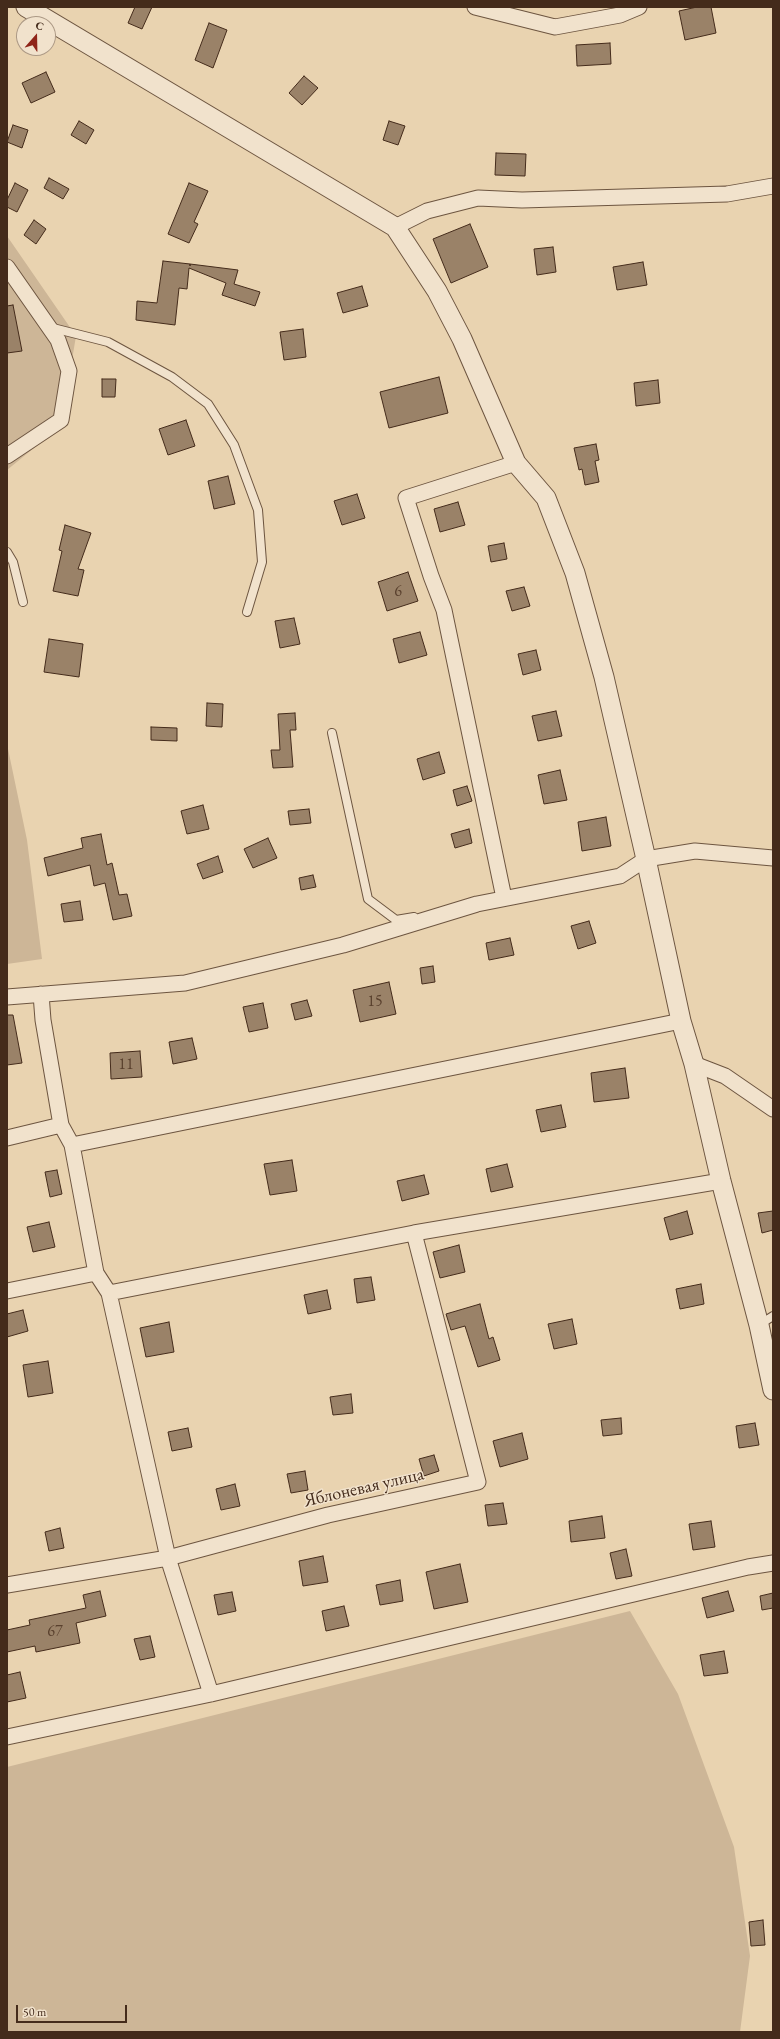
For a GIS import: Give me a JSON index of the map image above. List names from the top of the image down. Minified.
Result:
{"streets":{"street":["Яблоневая улица"]},"house_numbers":["6","15","11","67"],"scale_bar":"50 m","north":"top"}
